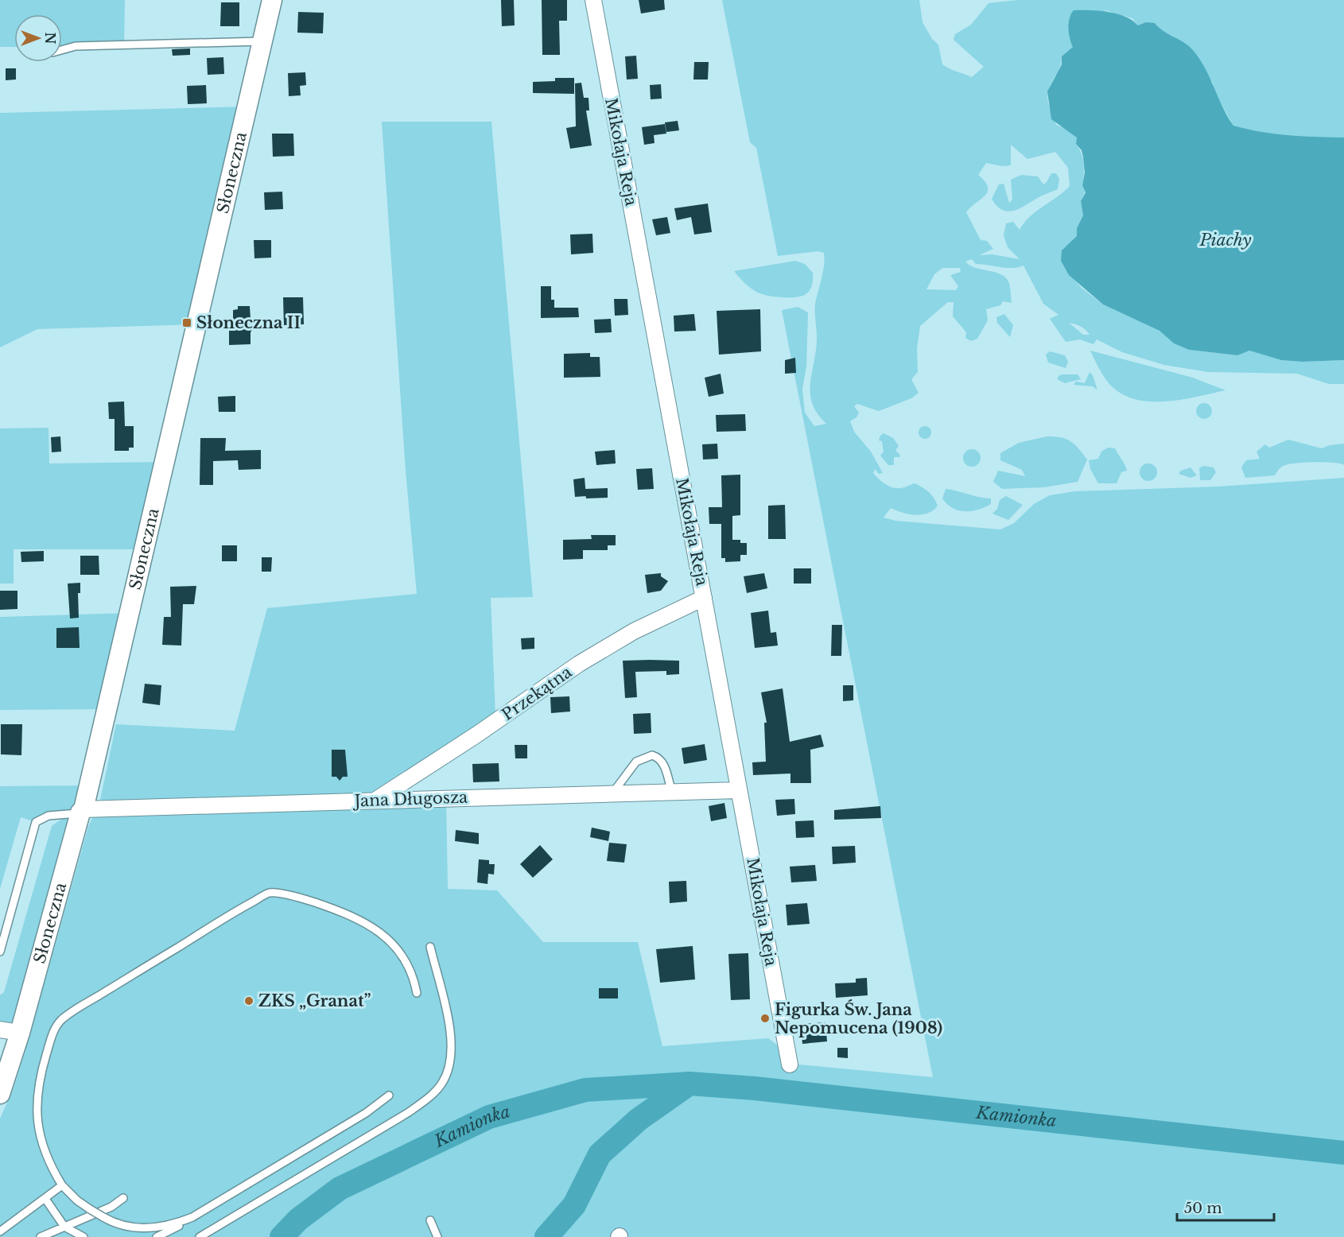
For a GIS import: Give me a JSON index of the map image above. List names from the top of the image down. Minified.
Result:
{"streets":{"street":["Mikołaja Reja","Słoneczna","Przekątna","Jana Długosza"]},"crossings":[["Mikołaja Reja","Przekątna"],["Mikołaja Reja","Jana Długosza"],["Słoneczna","Jana Długosza"],["Przekątna","Jana Długosza"]],"water":["Piachy","Kamionka"],"places":{"transit":["Słoneczna II"],"other":["ZKS „Granat”","Figurka Św. Jana Nepomucena (1908)"]},"scale_bar":"50 m","north":"right"}
